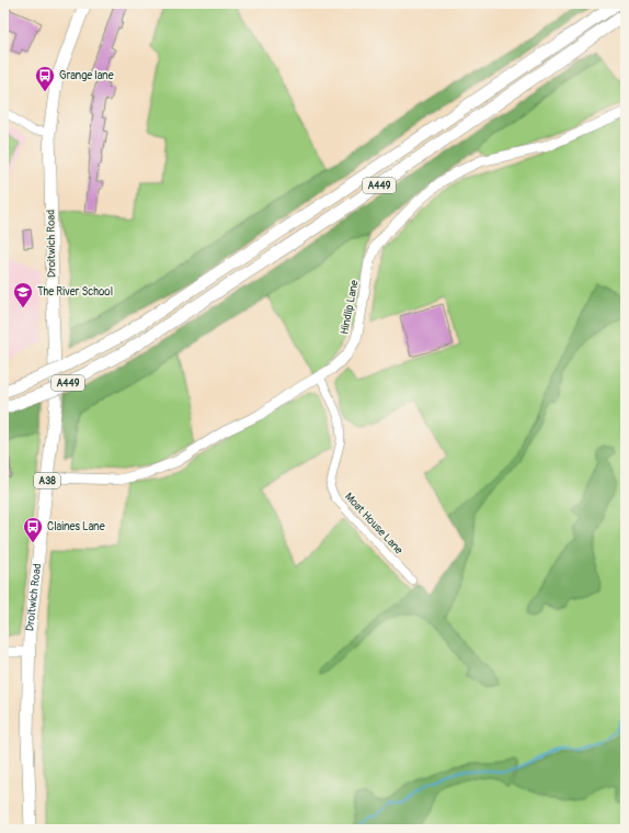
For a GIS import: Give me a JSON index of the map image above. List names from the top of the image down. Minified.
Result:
{"streets":{"main road":["A449","Droitwich Road","A38"],"street":["Hindlip Lane","Moat House Lane"]},"crossings":[["Droitwich Road","Hindlip Lane"],["Hindlip Lane","Moat House Lane"]],"places":{"bus stop":["Grange lane","Claines Lane"],"school or university":["The River School"]}}
